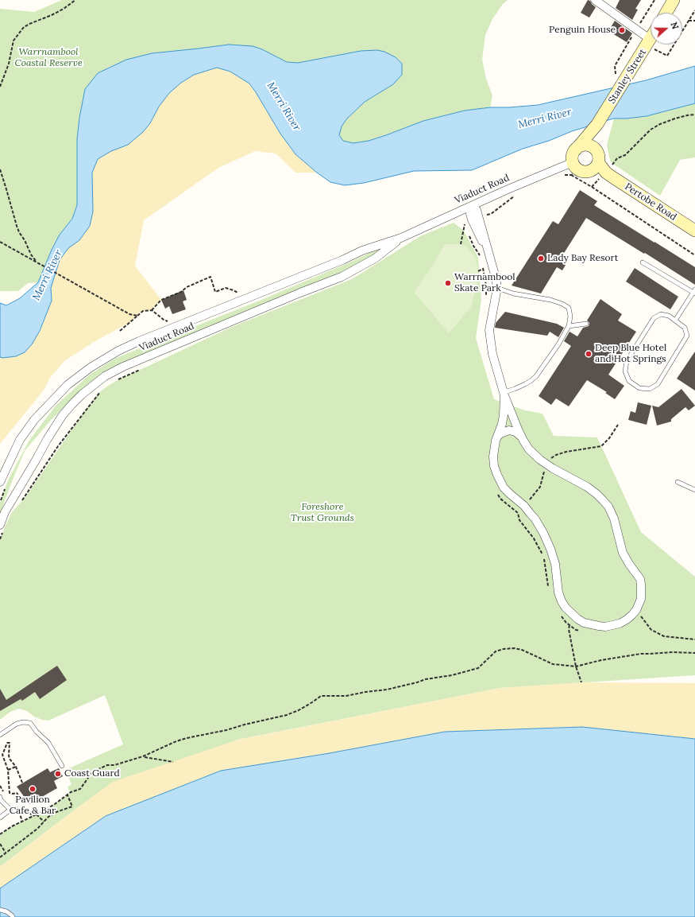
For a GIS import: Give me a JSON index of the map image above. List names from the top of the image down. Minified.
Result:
{"streets":{"street":["Stanley Street","Viaduct Road","Pertobe Road"]},"crossings":[["Stanley Street","Viaduct Road"],["Stanley Street","Pertobe Road"],["Viaduct Road","Pertobe Road"]],"water":["Merri River"],"parks":["Warrnambool Coastal Reserve","Foreshore Trust Grounds"],"places":["Penguin House","Lady Bay Resort","Warrnambool Skate Park","Deep Blue Hotel and Hot Springs","Coast Guard","Pavilion Cafe & Bar"],"north":"right"}
